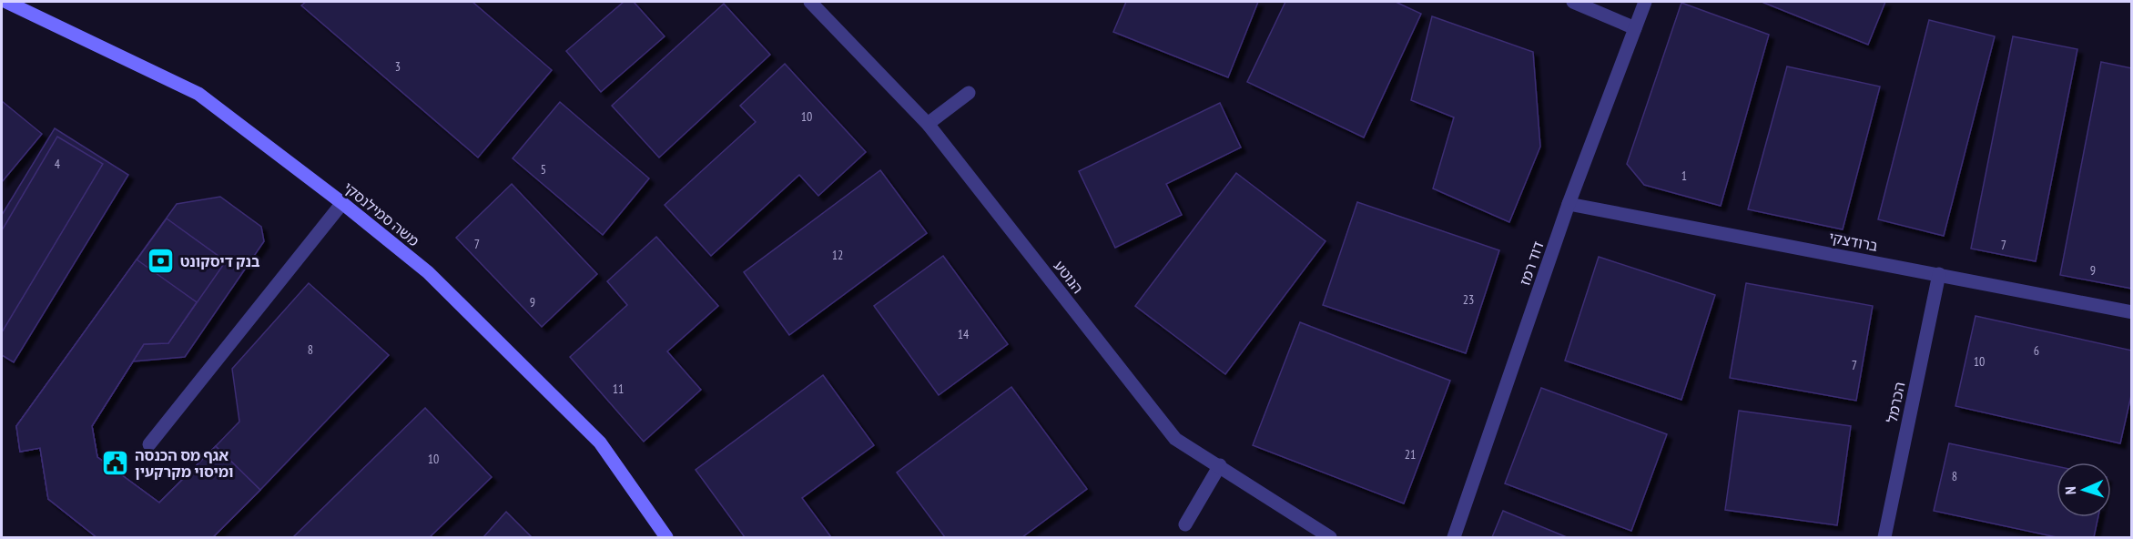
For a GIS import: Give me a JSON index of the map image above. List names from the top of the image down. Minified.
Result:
{"streets":{"street":["משה סמילנסקי","ברודצקי","דוד רמז","הנוטע","הכרמל"]},"crossings":[["ברודצקי","דוד רמז"],["ברודצקי","הכרמל"]],"places":{"bank":["בנק דיסקונט"],"public building":["אגף מס הכנסה ומיסוי מקרקעין"]},"house_numbers":["3","10","4","5","1","7","7","12","9","23","9","14","8","6","10","7","11","21","10","8"],"north":"left"}
